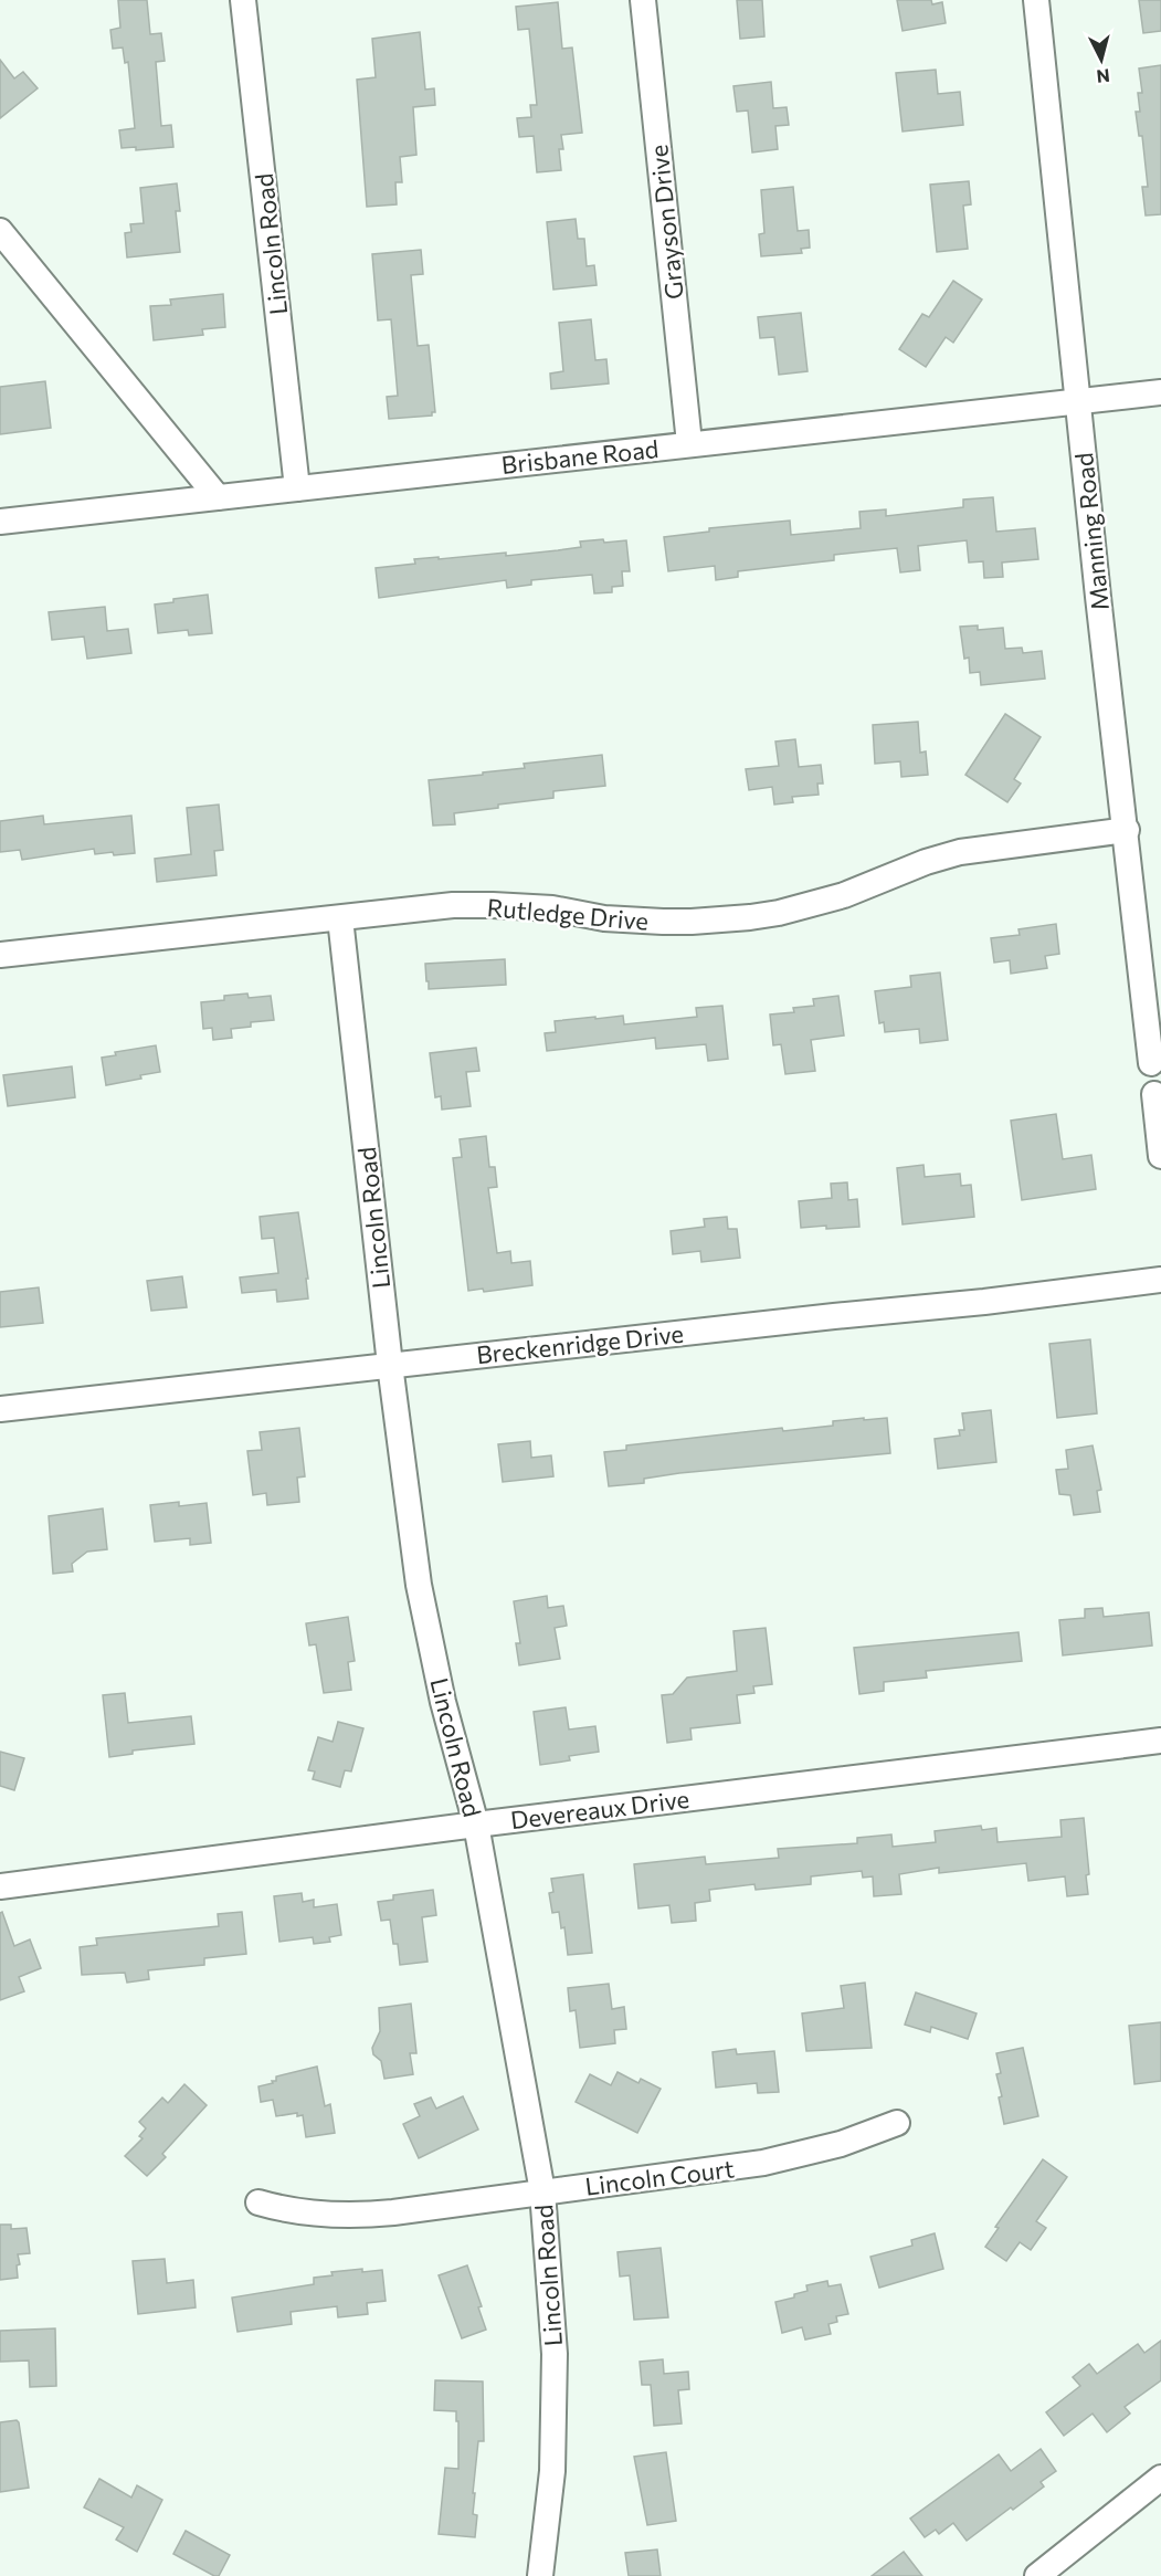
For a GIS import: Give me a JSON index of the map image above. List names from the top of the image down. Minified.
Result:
{"streets":{"street":["Grayson Drive","Lincoln Road","Brisbane Road","Manning Road","Rutledge Drive","Breckenridge Drive","Devereaux Drive","Lincoln Court"]},"crossings":[["Grayson Drive","Brisbane Road"],["Lincoln Road","Brisbane Road"],["Lincoln Road","Rutledge Drive"],["Lincoln Road","Breckenridge Drive"],["Lincoln Road","Devereaux Drive"],["Lincoln Road","Lincoln Court"],["Brisbane Road","Manning Road"],["Manning Road","Rutledge Drive"]],"north":"bottom"}
